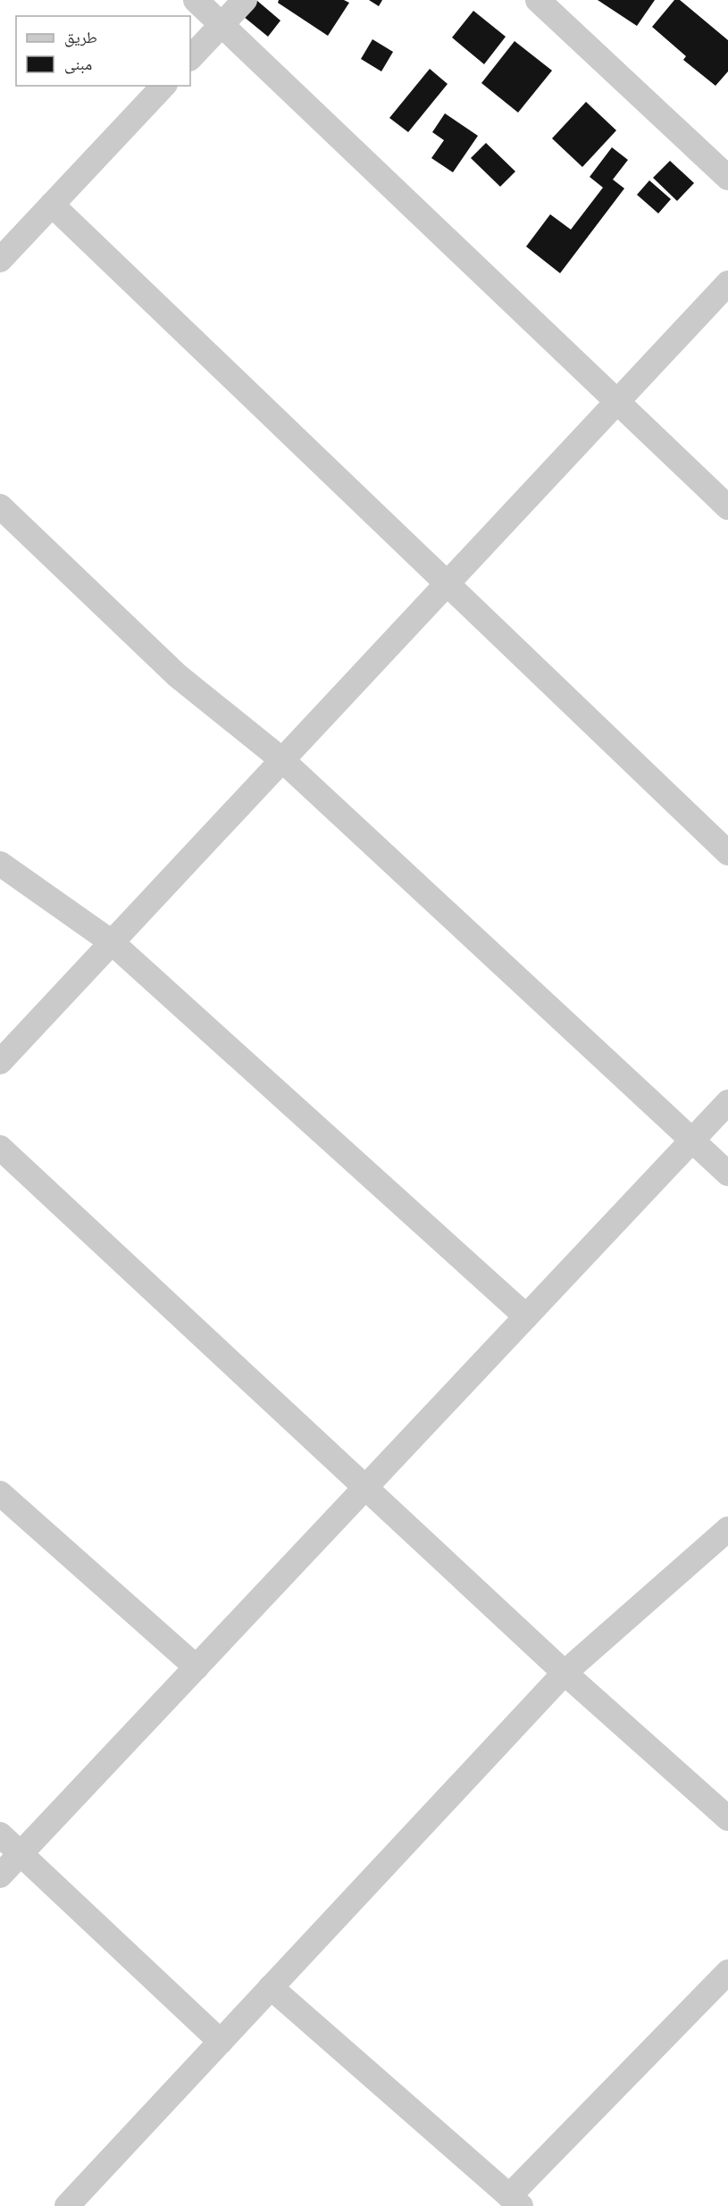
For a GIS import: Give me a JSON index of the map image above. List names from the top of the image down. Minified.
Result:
{"legend":["طريق","مبنى"]}
